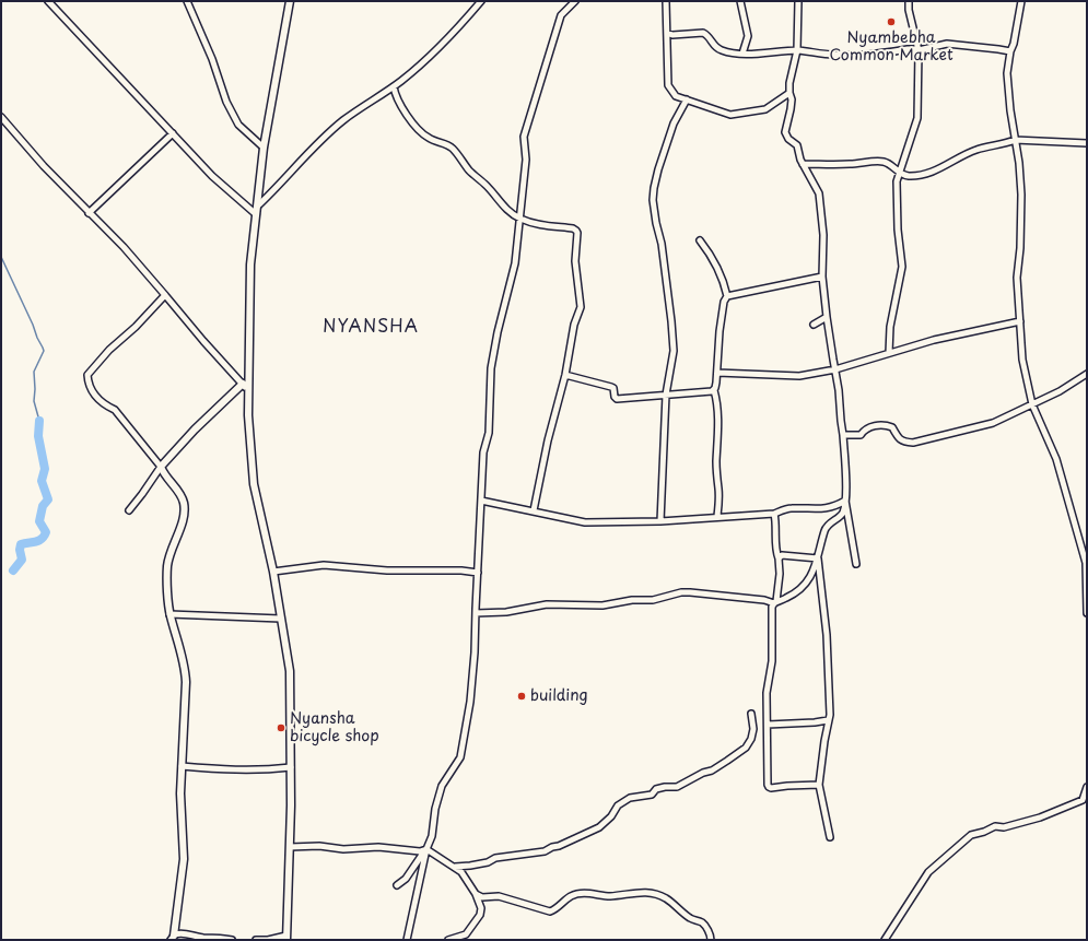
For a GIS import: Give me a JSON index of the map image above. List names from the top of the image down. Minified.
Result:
{"districts":["NYANSHA"],"places":["Nyambebha Common Market","building","Nyansha bicycle shop"]}
